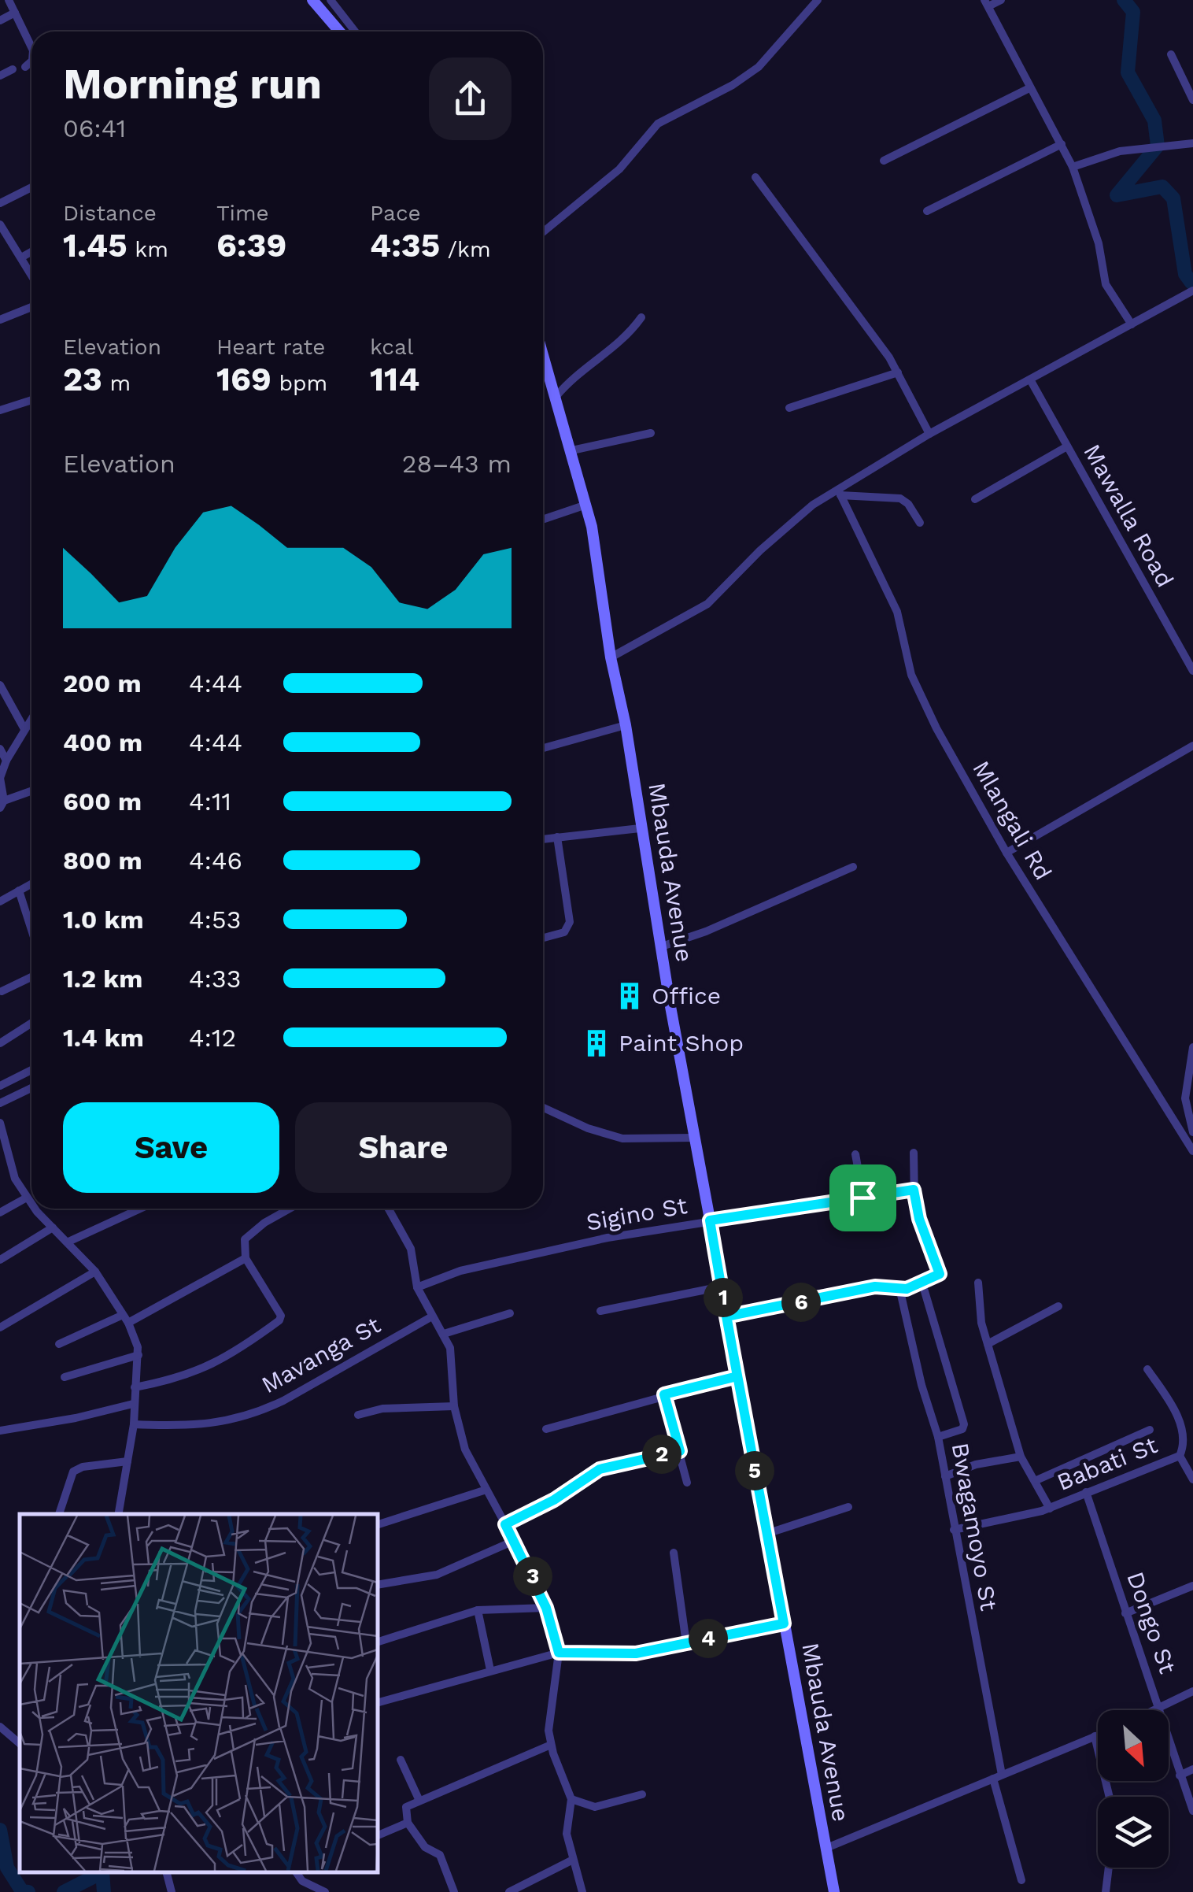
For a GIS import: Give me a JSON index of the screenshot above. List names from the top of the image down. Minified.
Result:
{"streets":{"street":["Mawalla Road","Mlangali Rd","Mbauda Avenue","Sigino St","Mavanga St","Babati St","Bwagamoyo St","Dongo St"]},"crossings":[["Mbauda Avenue","Sigino St"],["Babati St","Bwagamoyo St"],["Babati St","Dongo St"]],"places":{"building":["Office","Paint Shop"]},"north":"bottom right","page":{"heading":["Morning run","06:41"],"stats":[["Distance","1.45 km"],["Time","6:39"],["Pace","4:35 /km"],["Elevation","23 m"],["Heart rate","169 bpm"],["kcal","114"]],"chart":["Elevation","28–43 m"],"list":[{"name":"200 m","note":"4:44"},{"name":"400 m","note":"4:44"},{"name":"600 m","note":"4:11"},{"name":"800 m","note":"4:46"},{"name":"1.0 km","note":"4:53"},{"name":"1.2 km","note":"4:33"},{"name":"1.4 km","note":"4:12"}],"buttons":["Save","Share"],"pins":["1","6","2","5","3","4"]}}
